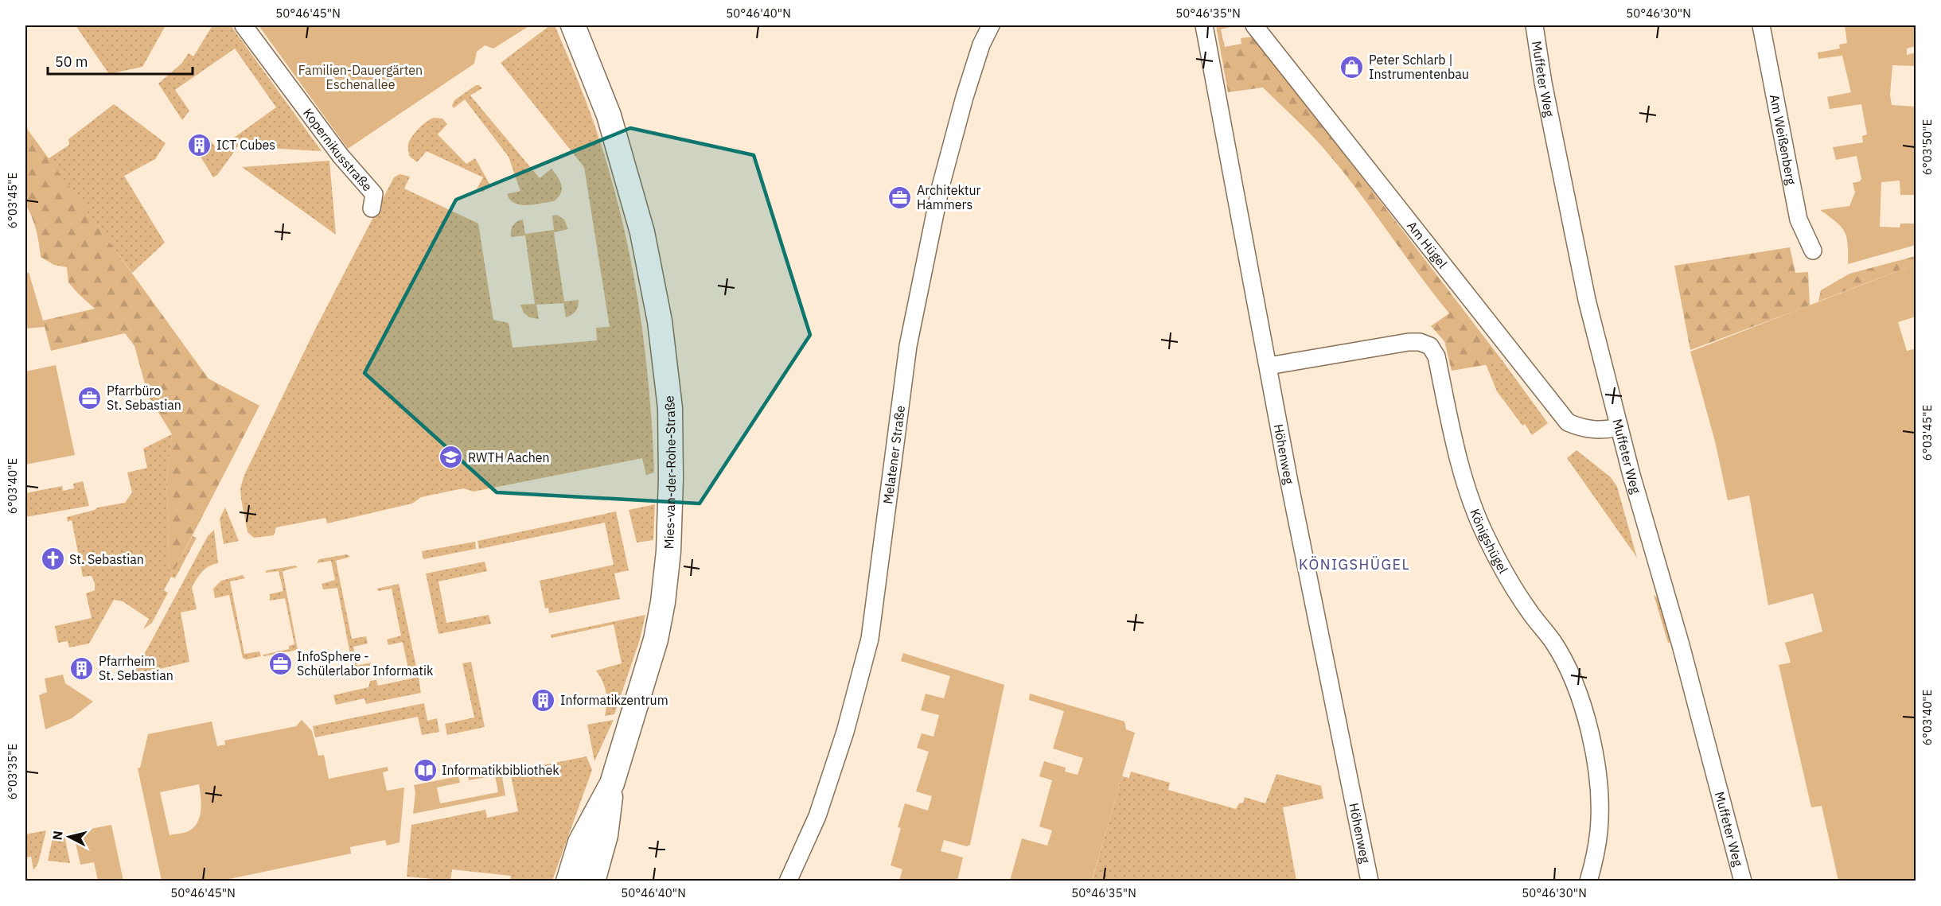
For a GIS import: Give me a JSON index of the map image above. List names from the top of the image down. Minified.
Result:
{"streets":{"street":["Muffeter Weg","Am Weißenberg","Kopernikusstraße","Am Hügel","Höhenweg","Melatener Straße","Mies-van-der-Rohe-Straße","Königshügel"]},"crossings":[["Muffeter Weg","Am Hügel"],["Höhenweg","Königshügel"]],"districts":["KÖNIGSHÜGEL"],"parks":["Familien-Dauergärten Eschenallee"],"places":{"shop":["Peter Schlarb | Instrumentenbau"],"building":["ICT Cubes","Pfarrheim St. Sebastian","Informatikzentrum"],"office":["Architektur Hammers","Pfarrbüro St. Sebastian","InfoSphere - Schülerlabor Informatik"],"school or university":["RWTH Aachen"],"church":["St. Sebastian"],"library":["Informatikbibliothek"]},"scale_bar":"50 m","north":"left","coordinates":["50°46'45\"N","50°46'40\"N","50°46'35\"N","50°46'30\"N","6°03'50\"E","6°03'45\"E","6°03'40\"E","6°03'35\"E"]}
